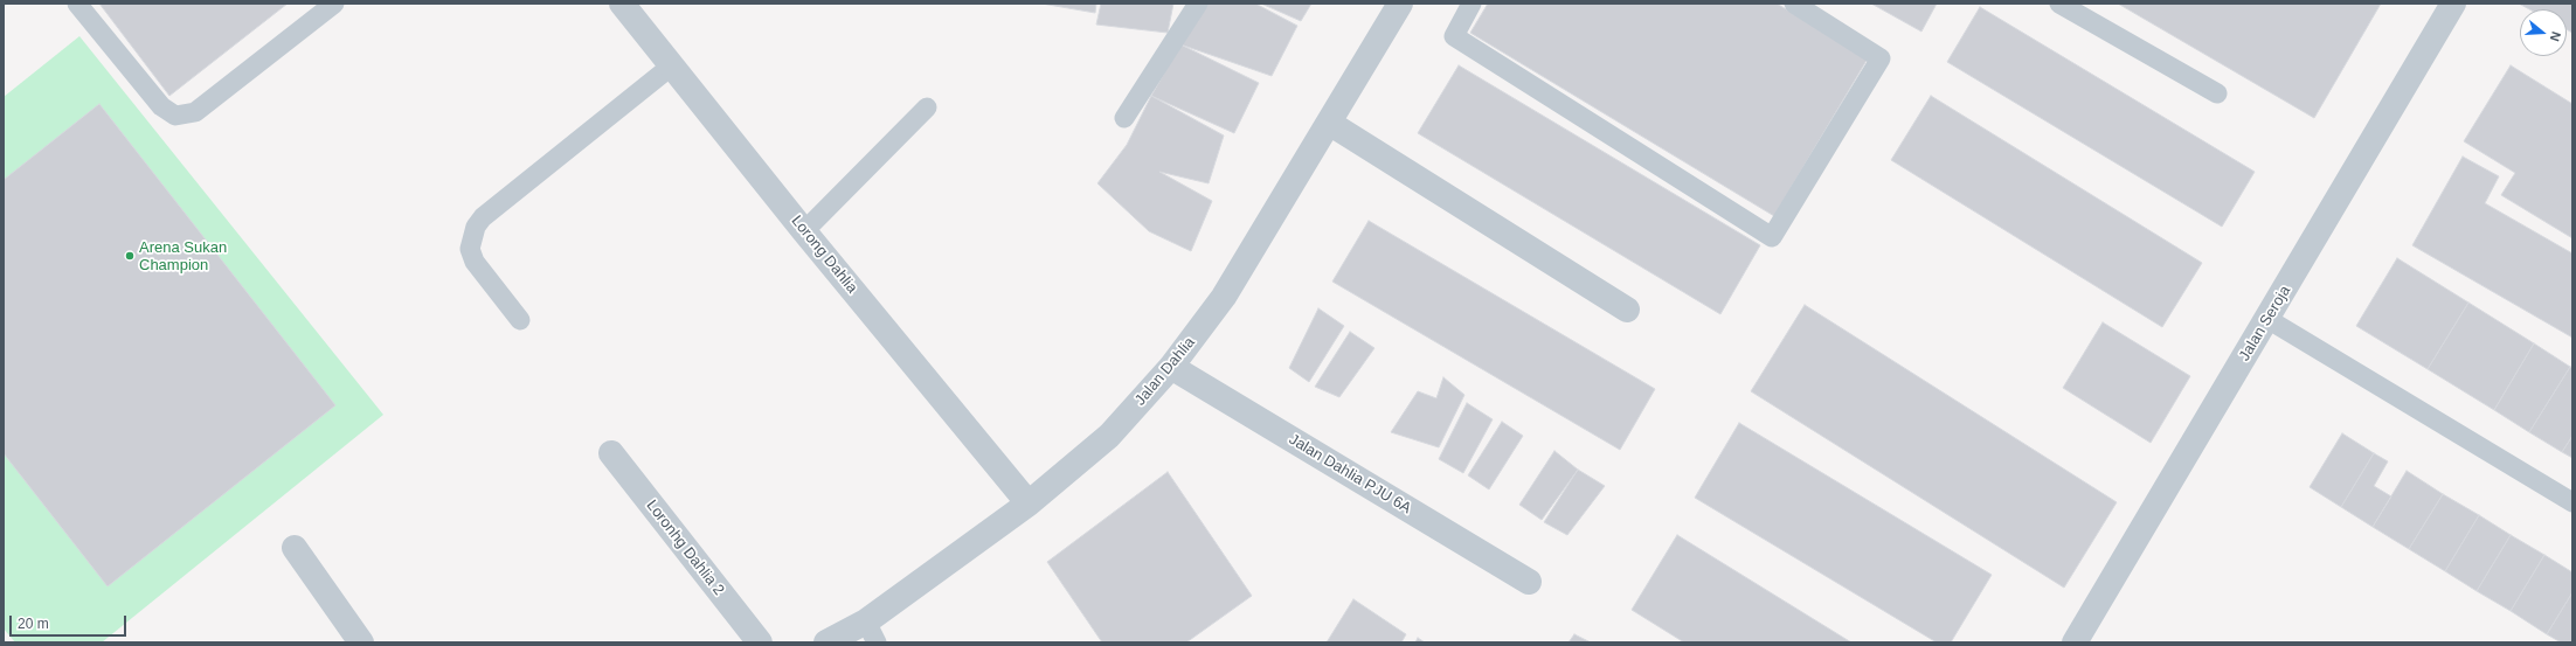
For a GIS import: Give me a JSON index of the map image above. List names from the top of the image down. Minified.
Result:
{"streets":{"street":["Lorong Dahlia","Jalan Seroja","Jalan Dahlia","Jalan Dahlia PJU 6A","Loronhg Dahlia 2"]},"crossings":[["Lorong Dahlia","Jalan Dahlia"],["Jalan Dahlia","Jalan Dahlia PJU 6A"]],"places":["Arena Sukan Champion"],"scale_bar":"20 m","north":"right"}
